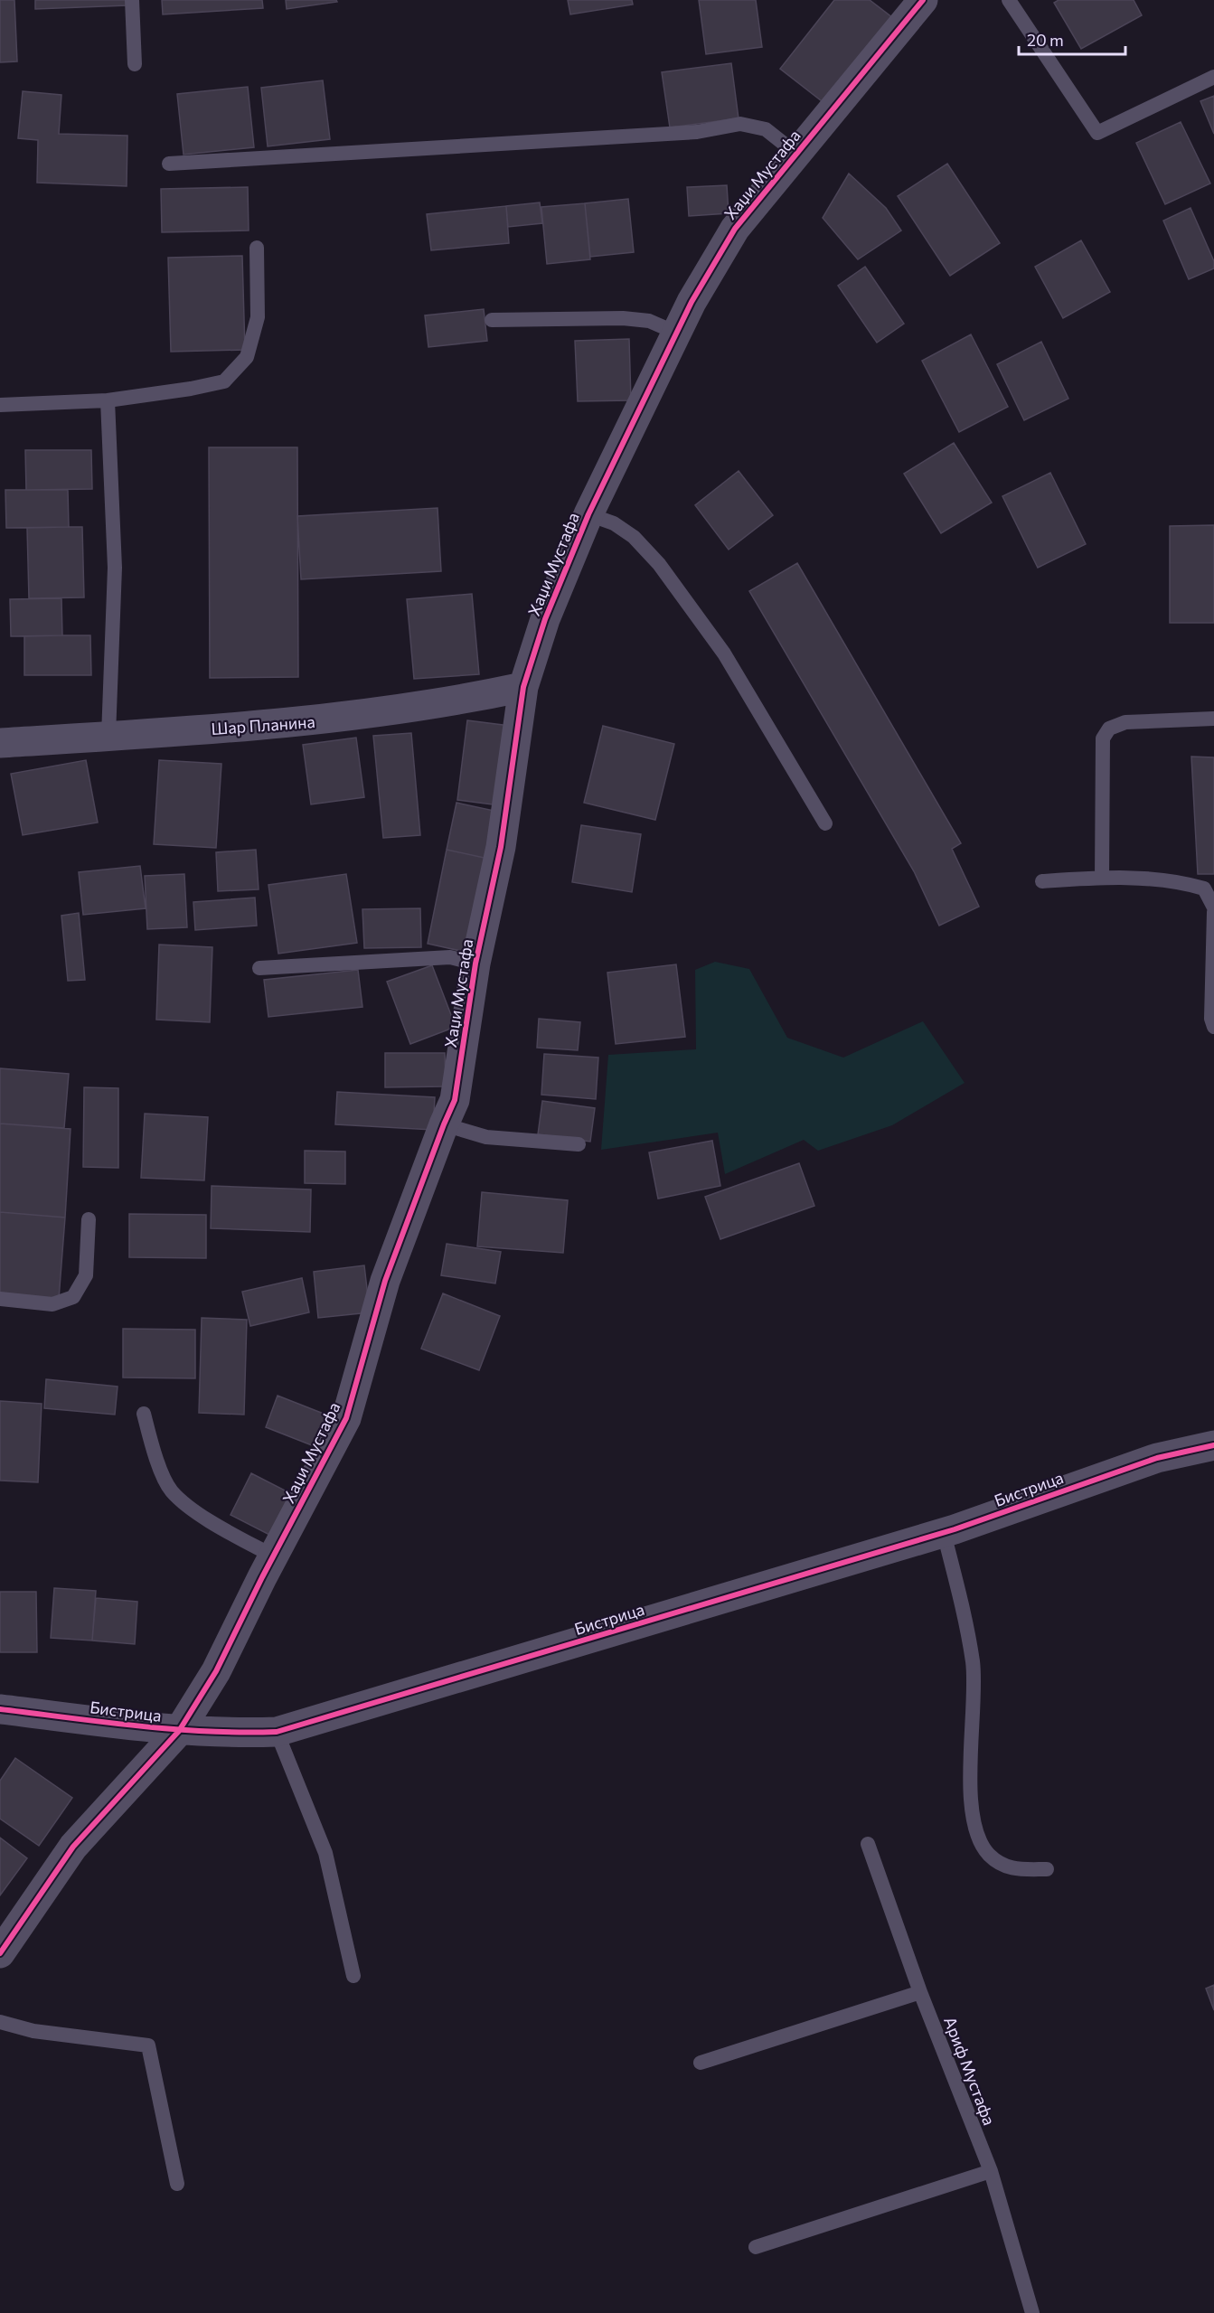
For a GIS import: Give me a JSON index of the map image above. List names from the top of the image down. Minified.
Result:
{"streets":{"street":["Хаџи Мустафа","Шар Планина","Бистрица"],"lane":["Ариф Мустафа"]},"crossings":[["Хаџи Мустафа","Шар Планина"],["Хаџи Мустафа","Бистрица"]],"scale_bar":"20 m"}
